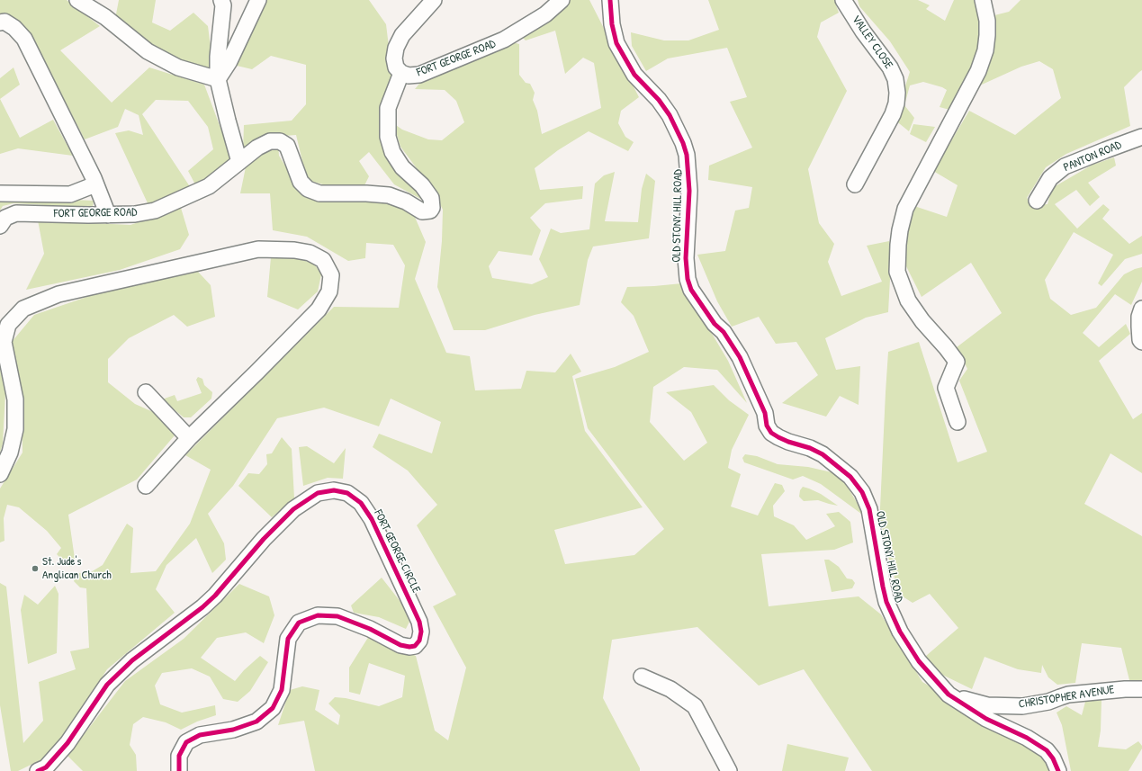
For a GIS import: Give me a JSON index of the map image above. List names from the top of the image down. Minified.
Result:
{"streets":{"street":["VALLEY CLOSE","FORT GEORGE ROAD","PANTON ROAD","OLD STONY HILL ROAD","FORT GEORGE CIRCLE","CHRISTOPHER AVENUE"]},"crossings":[["OLD STONY HILL ROAD","CHRISTOPHER AVENUE"]],"places":["St. Jude's Anglican Church"]}
